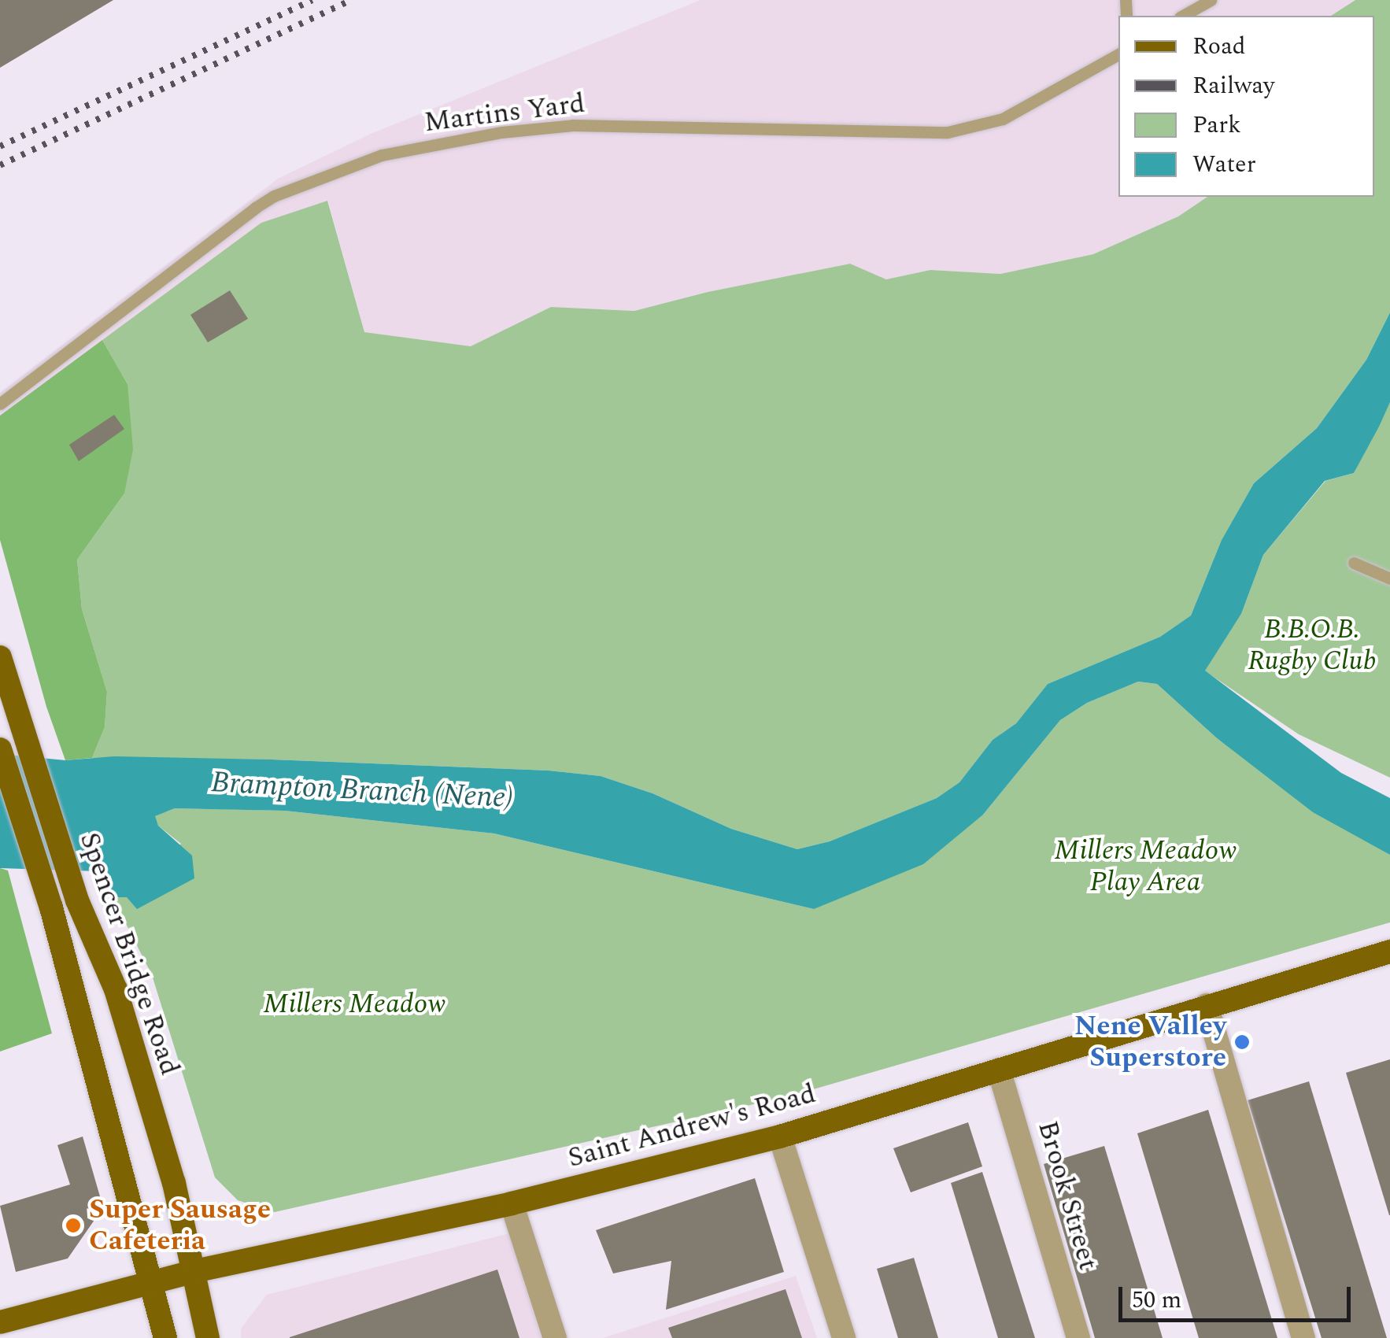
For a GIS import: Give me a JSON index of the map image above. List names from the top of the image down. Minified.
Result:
{"streets":{"main road":["Spencer Bridge Road","Saint Andrew's Road"],"street":["Brook Street"],"lane":["Martins Yard"]},"crossings":[["Spencer Bridge Road","Saint Andrew's Road"],["Saint Andrew's Road","Brook Street"]],"water":["Brampton Branch (Nene)"],"parks":["B.B.O.B. Rugby Club","Millers Meadow Play Area","Millers Meadow"],"places":["Nene Valley Superstore","Super Sausage Cafeteria"],"legend":["Road","Railway","Park","Water"],"scale_bar":"50 m"}
